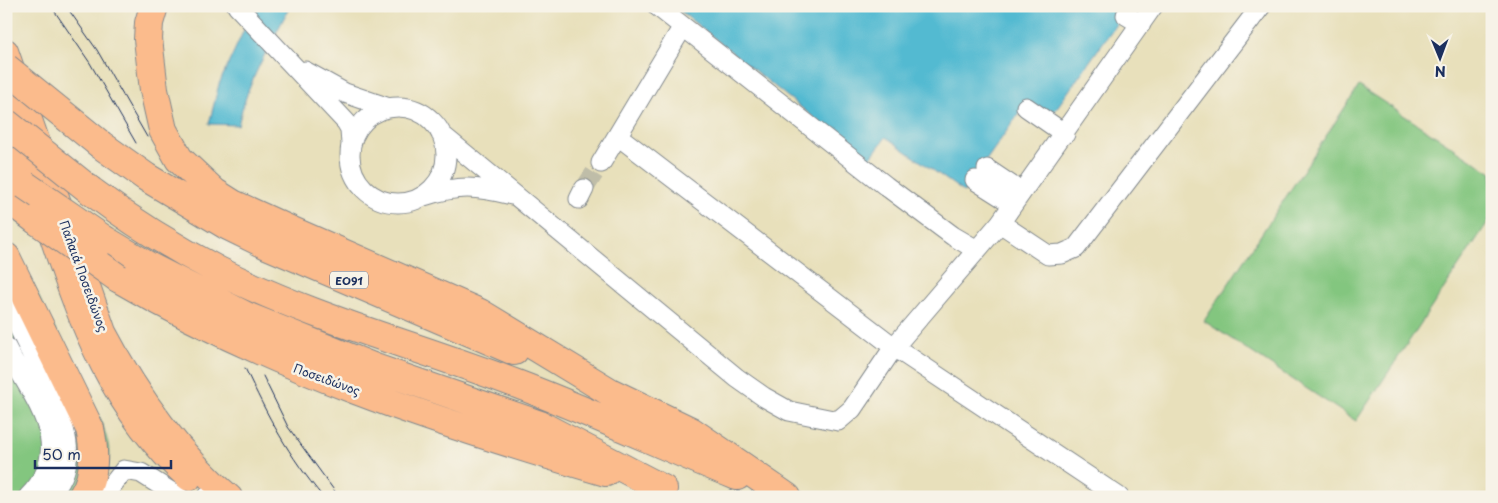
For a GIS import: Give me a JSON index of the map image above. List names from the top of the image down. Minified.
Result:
{"streets":{"highway":["ΕΟ91","Ποσειδώνος"],"main road":["Παλαιά Ποσειδώνος"]},"scale_bar":"50 m","north":"bottom"}
